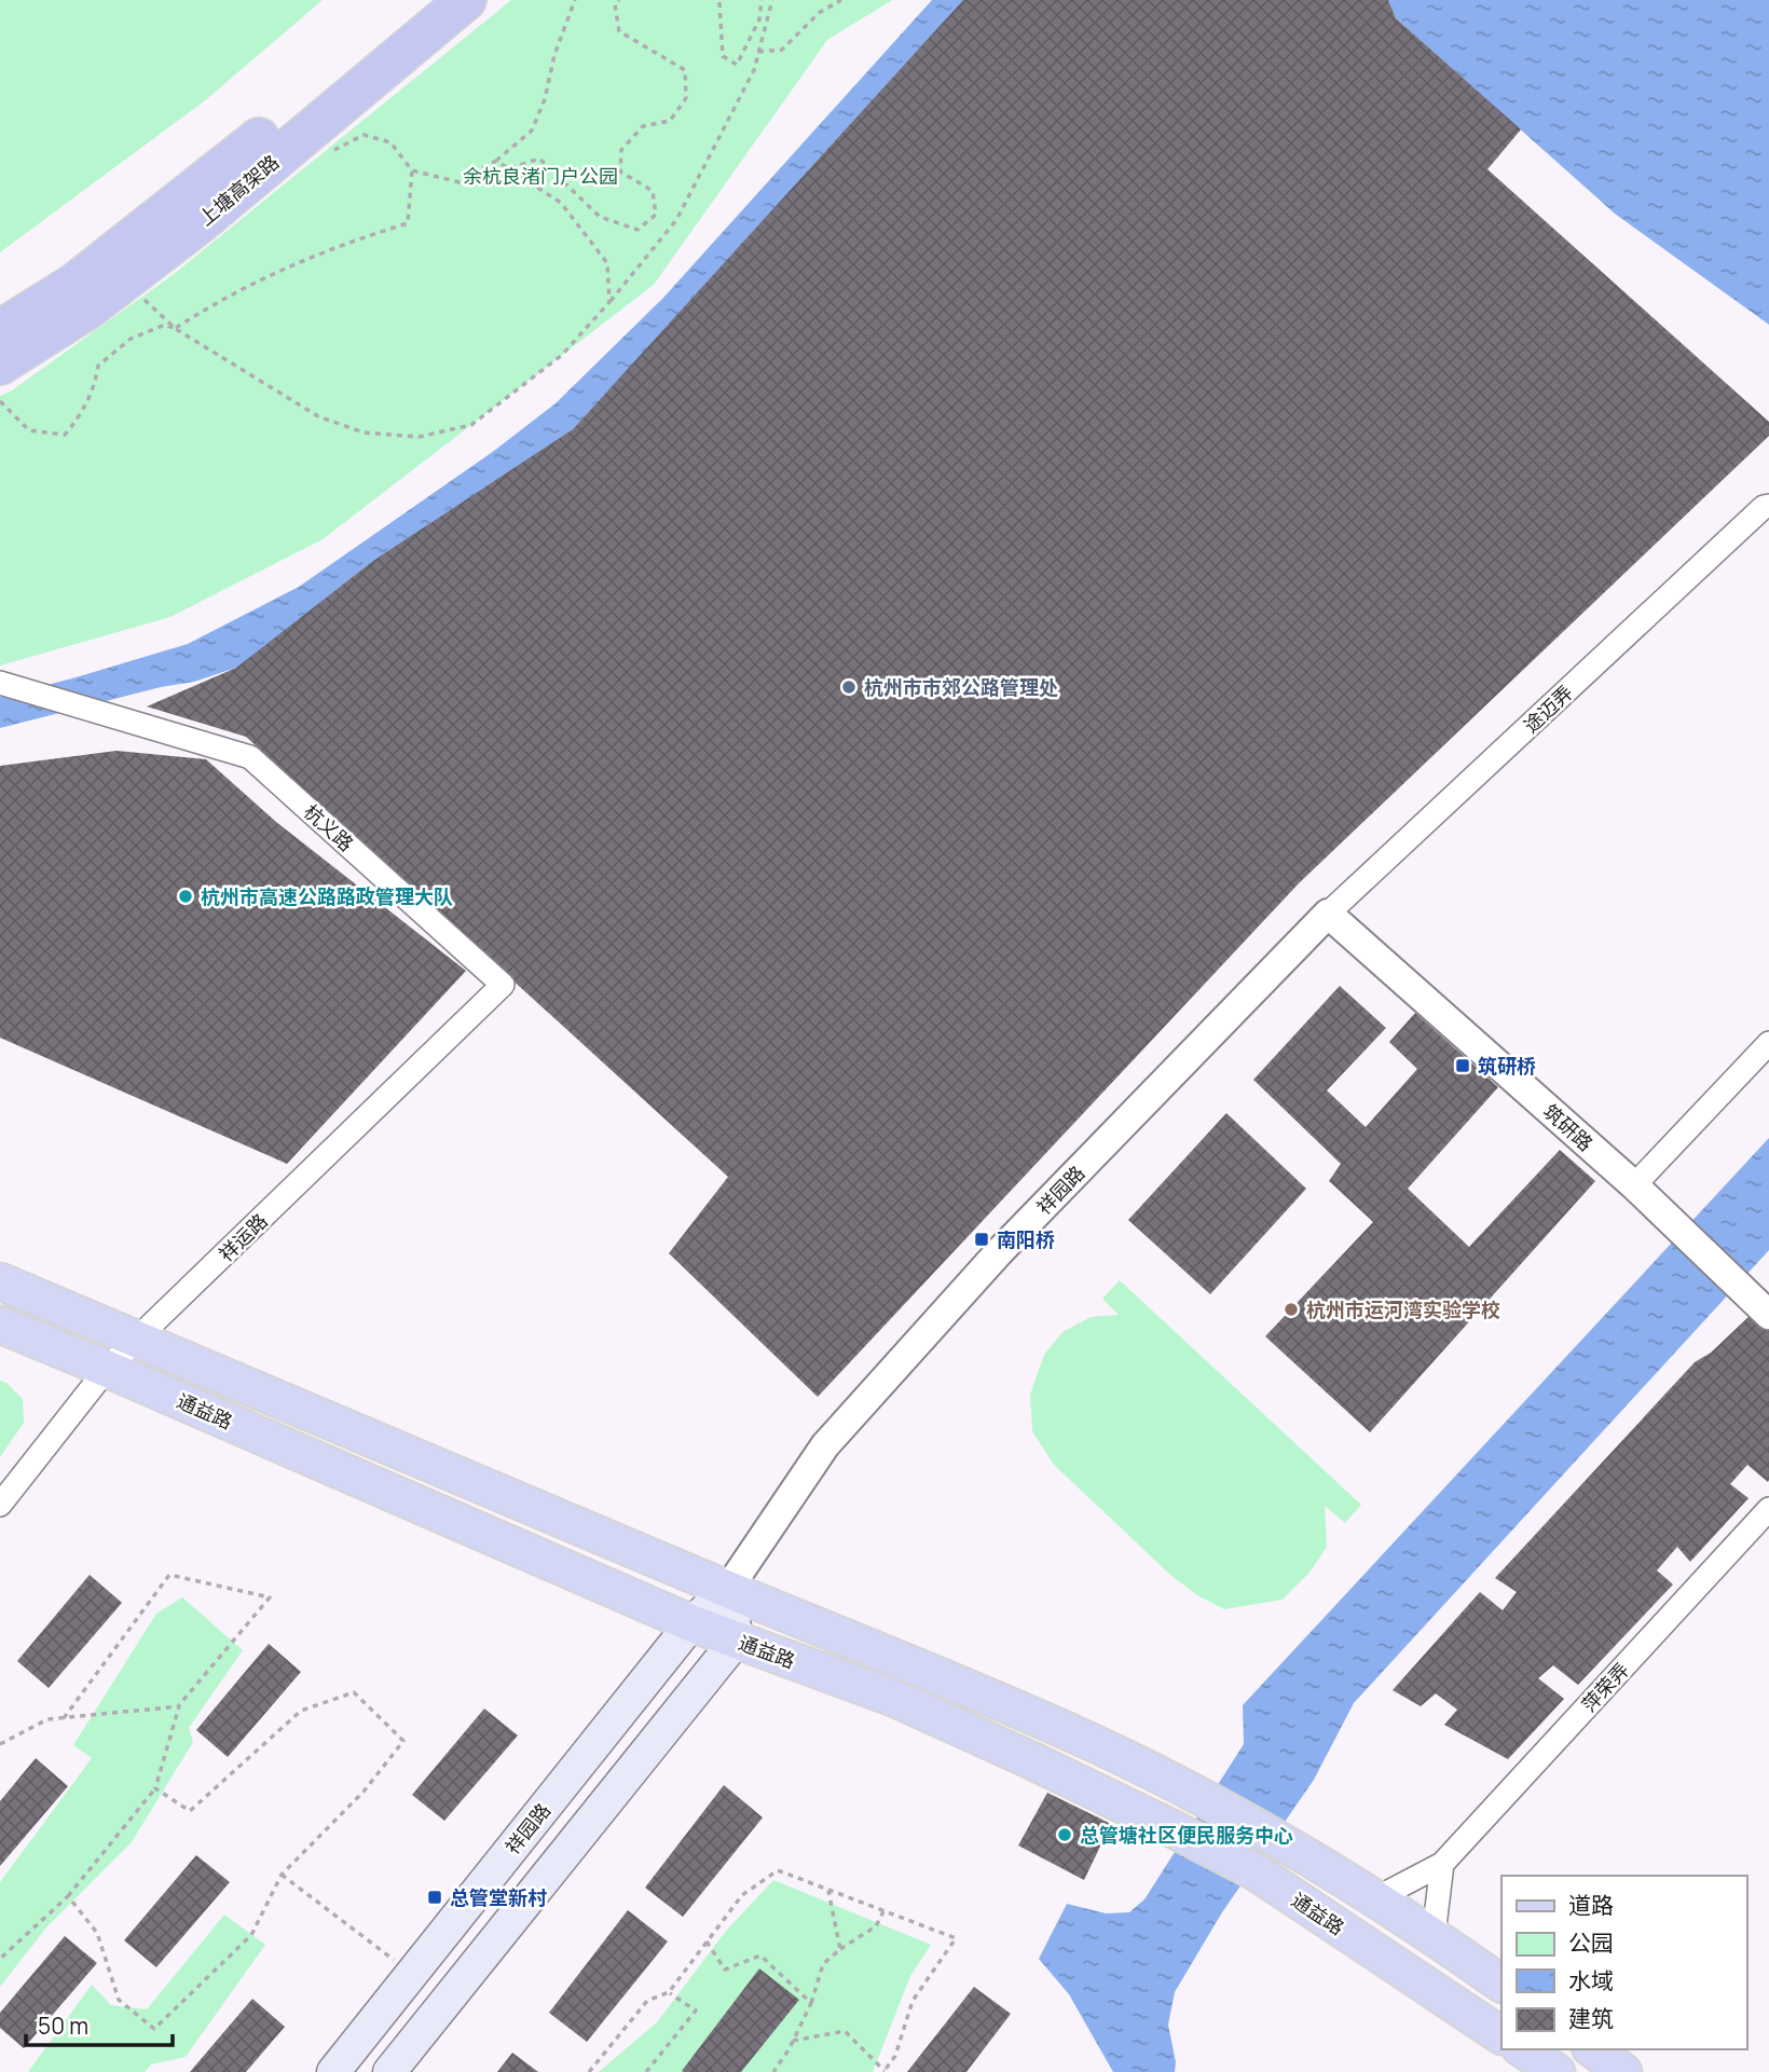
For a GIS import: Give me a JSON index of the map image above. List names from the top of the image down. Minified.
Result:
{"streets":{"highway":["上塘高架路"],"main road":["祥园路","通益路"],"street":["途迈弄","杭义路","筑研路","祥运路","萍荣弄"]},"crossings":[["途迈弄","筑研路"],["途迈弄","祥园路"],["杭义路","祥运路"],["筑研路","祥园路"],["祥园路","通益路"],["祥运路","通益路"],["通益路","萍荣弄"]],"parks":["余杭良渚门户公园"],"places":{"other":["杭州市市郊公路管理处","杭州市高速公路路政管理大队","杭州市运河湾实验学校","总管塘社区便民服务中心"],"transit":["筑研桥","南阳桥","总管堂新村"]},"legend":["道路","公园","水域","建筑"],"scale_bar":"50 m"}
